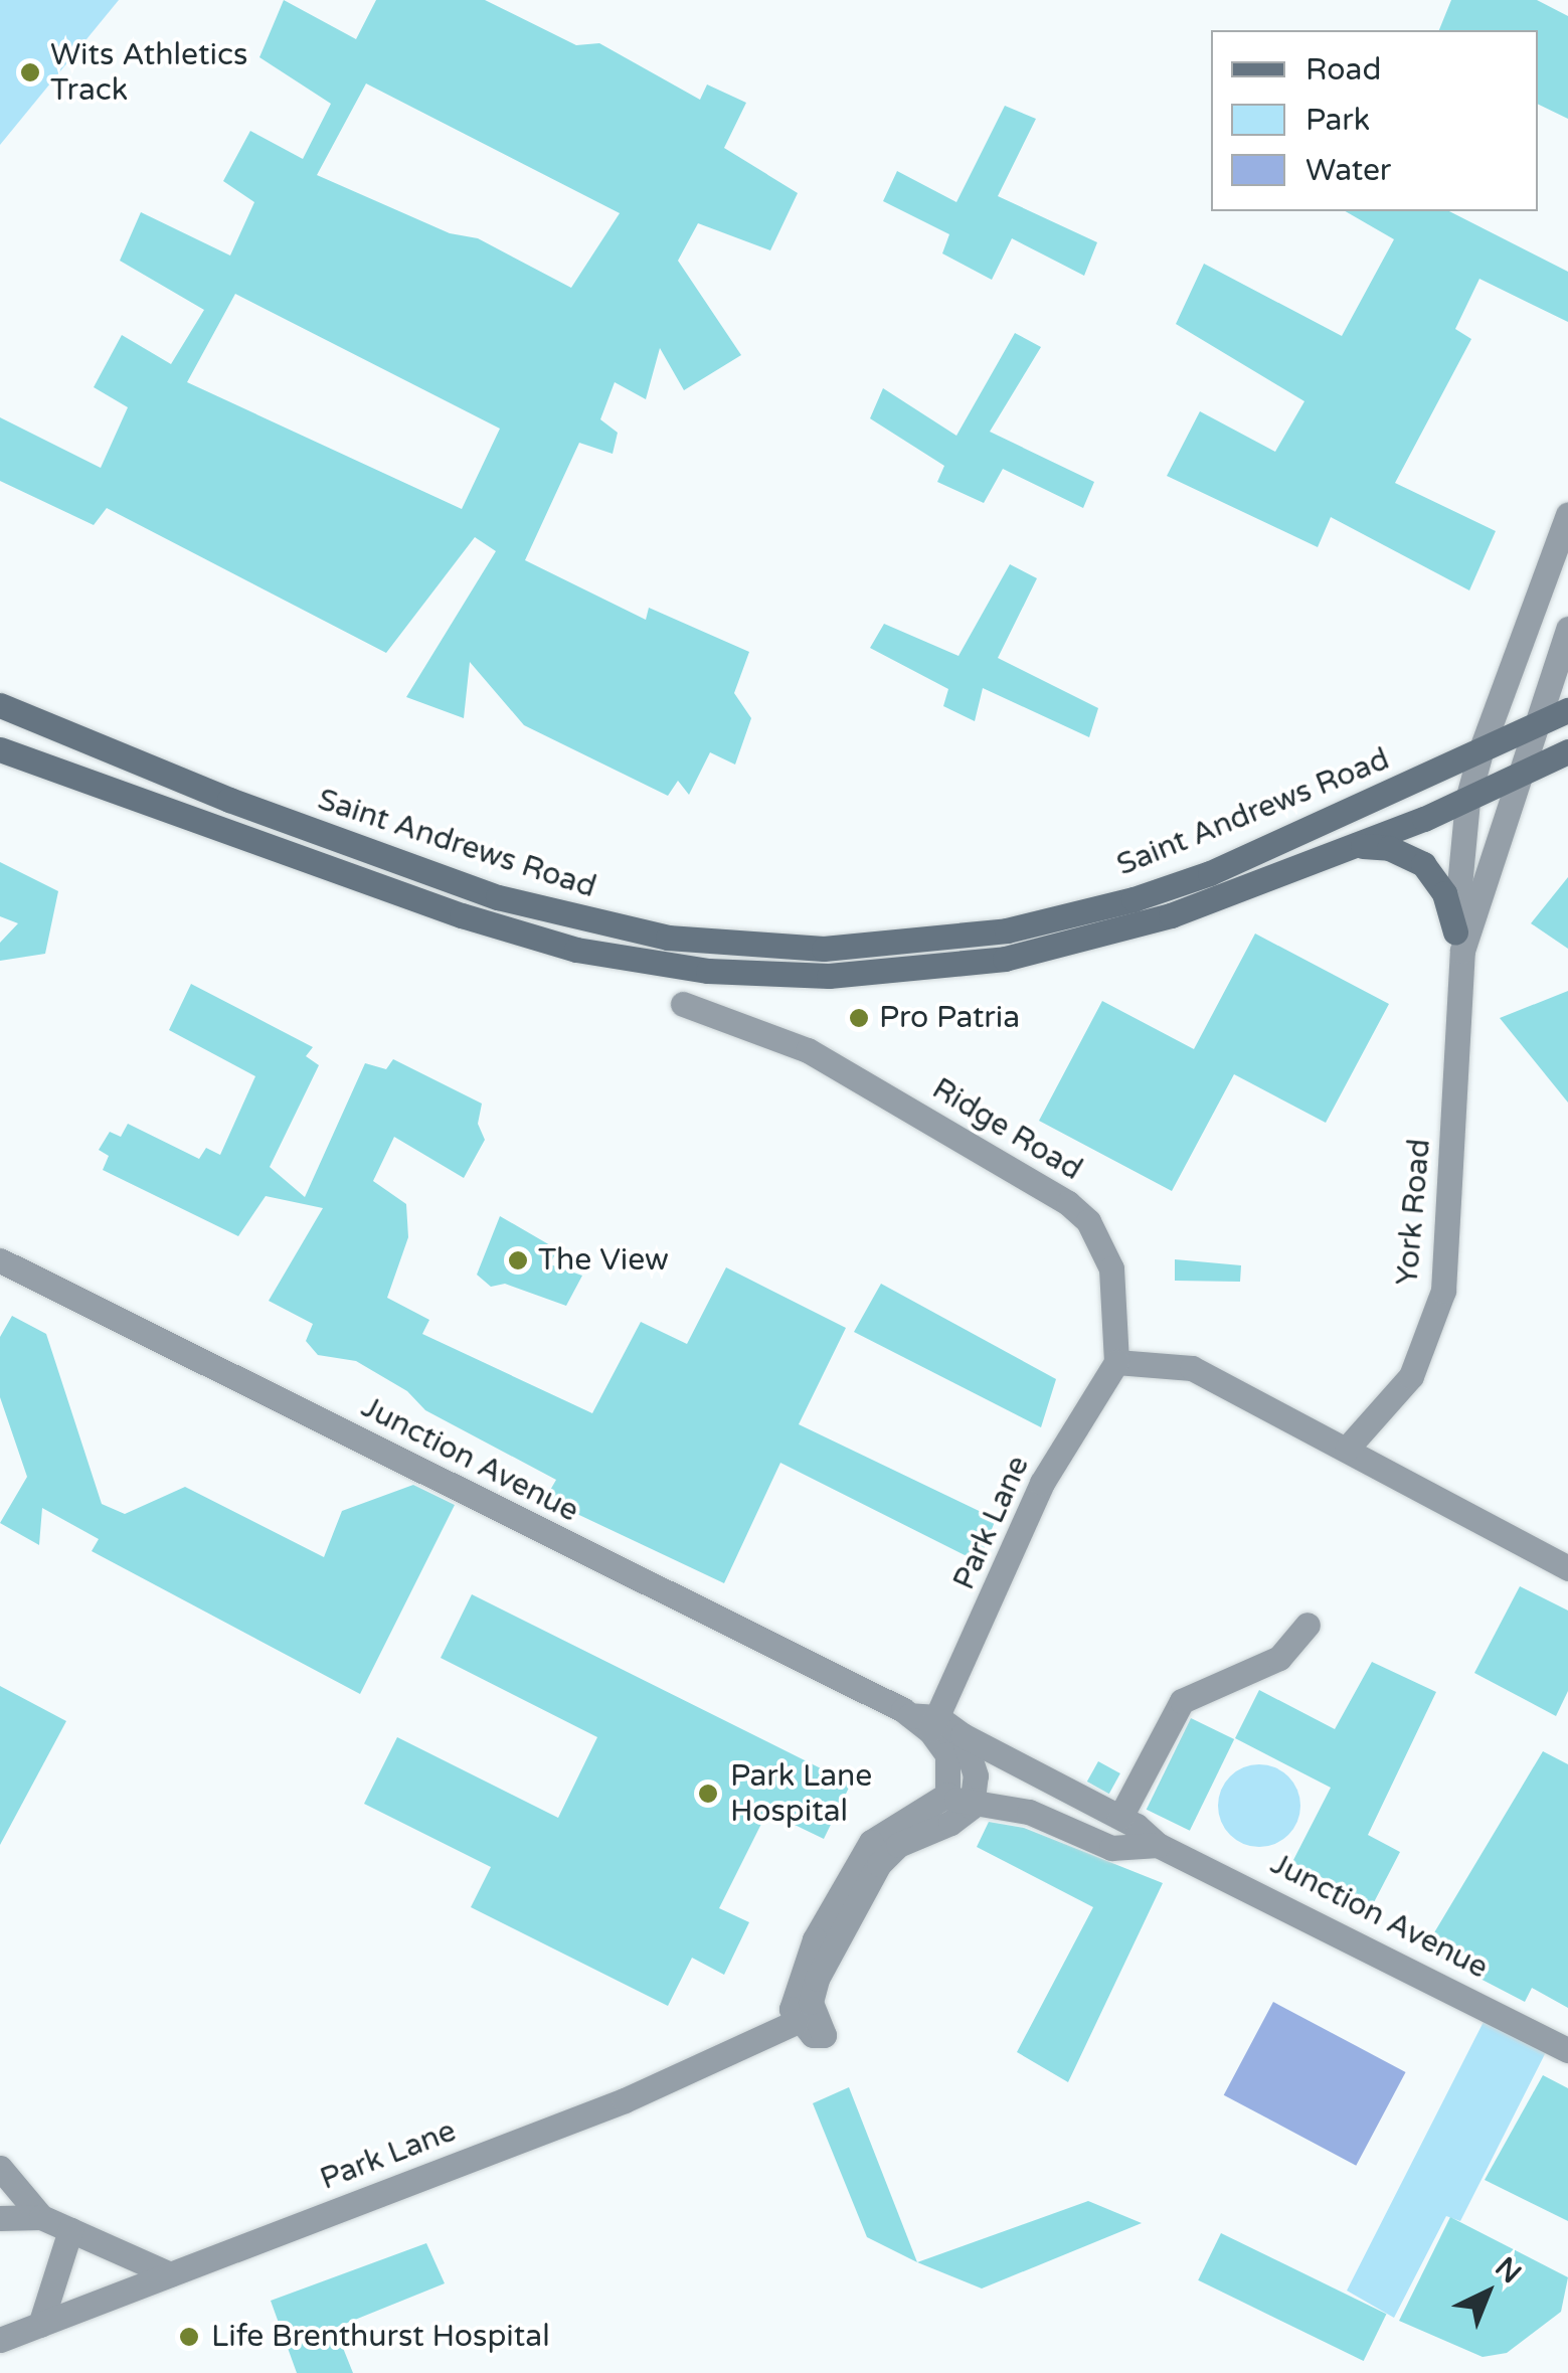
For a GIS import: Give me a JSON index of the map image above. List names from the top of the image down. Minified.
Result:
{"streets":{"main road":["Saint Andrews Road"],"street":["Ridge Road","York Road","Junction Avenue","Park Lane"]},"crossings":[["Saint Andrews Road","York Road"],["Ridge Road","Park Lane"],["Junction Avenue","Park Lane"]],"places":["Wits Athletics Track","Pro Patria","The View","Park Lane Hospital","Life Brenthurst Hospital"],"legend":["Road","Park","Water"],"north":"top right"}
